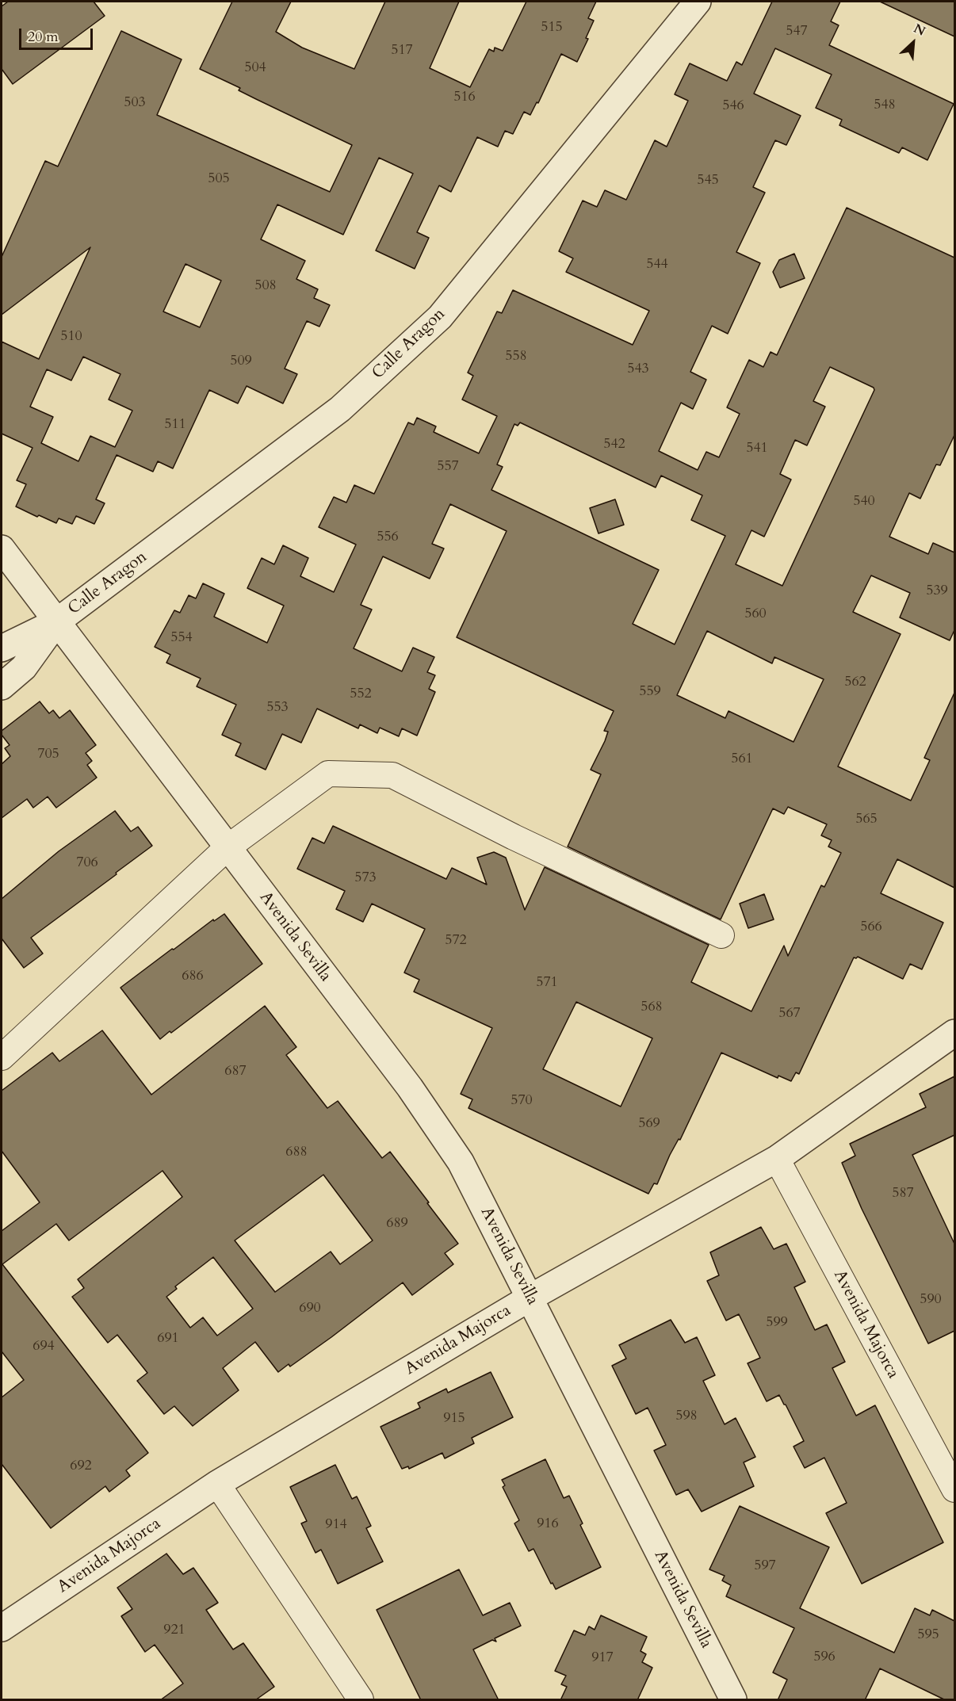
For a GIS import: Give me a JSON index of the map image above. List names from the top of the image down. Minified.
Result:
{"streets":{"street":["Calle Aragon","Avenida Sevilla","Avenida Majorca"]},"crossings":[["Calle Aragon","Avenida Sevilla"],["Avenida Sevilla","Avenida Majorca"]],"house_numbers":["515","547","517","504","516","503","548","546","505","545","544","508","510","558","509","543","511","542","541","557","540","556","539","560","554","562","559","552","553","705","561","565","706","573","566","572","686","571","568","567","687","570","569","688","587","689","590","690","599","691","694","598","915","692","916","914","597","921","595","596","917"],"scale_bar":"20 m","north":"top right"}
